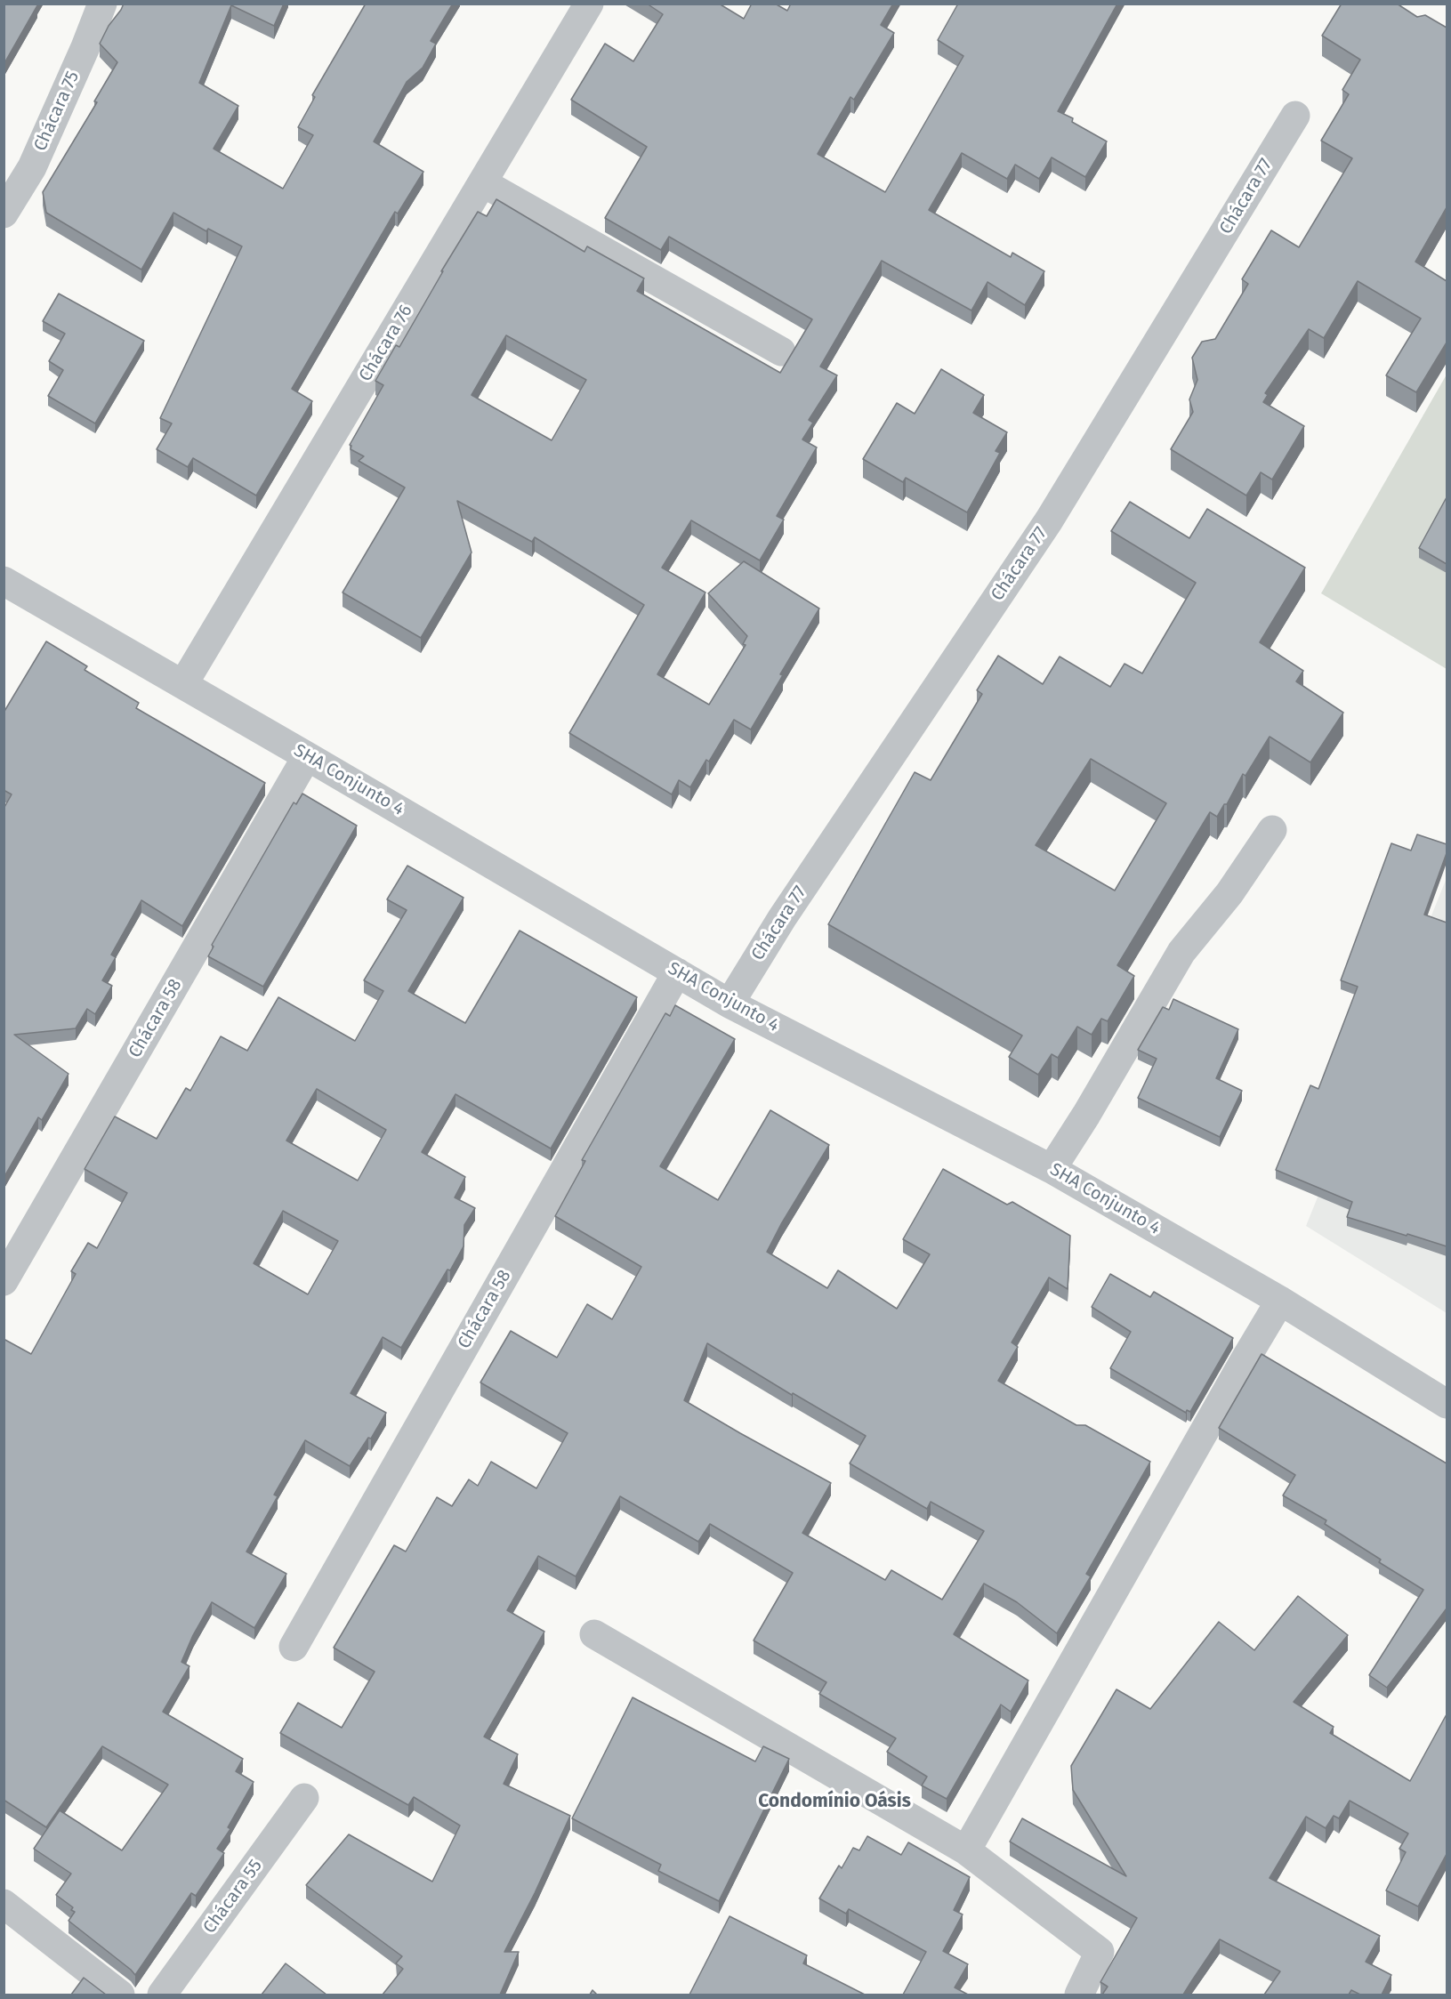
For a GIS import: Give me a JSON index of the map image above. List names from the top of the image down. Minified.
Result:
{"streets":{"street":["Chácara 75","Chácara 77","Chácara 76","SHA Conjunto 4","Chácara 58","Chácara 55"]},"crossings":[["Chácara 77","SHA Conjunto 4"],["Chácara 76","SHA Conjunto 4"],["SHA Conjunto 4","Chácara 58"]],"districts":["Condomínio Oásis"]}
